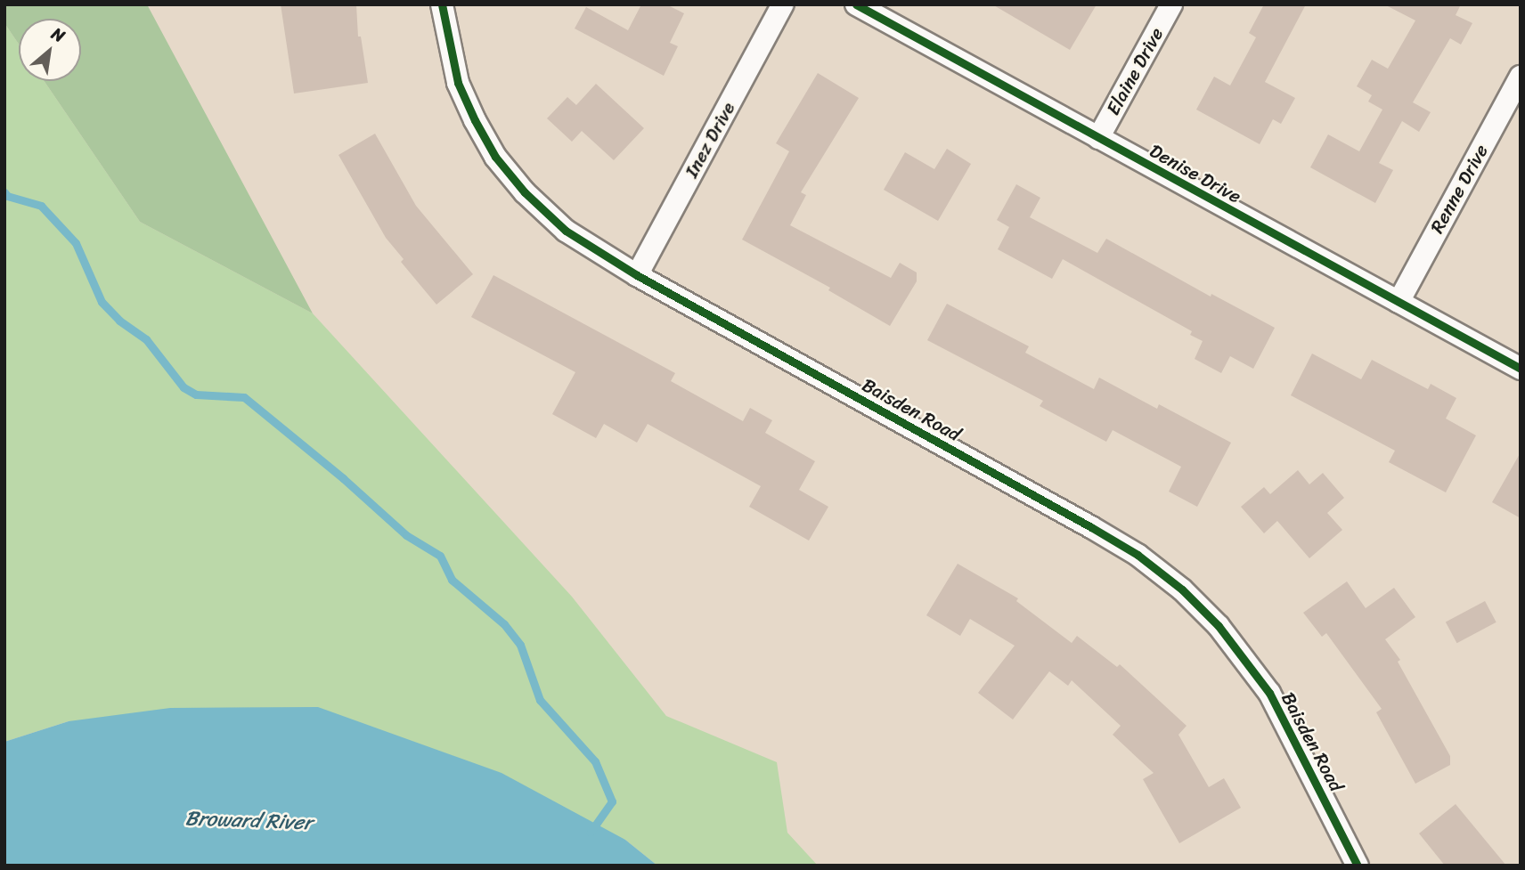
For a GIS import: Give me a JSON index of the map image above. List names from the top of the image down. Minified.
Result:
{"streets":{"street":["Elaine Drive","Inez Drive","Denise Drive","Renne Drive","Baisden Road"]},"crossings":[["Elaine Drive","Denise Drive"],["Inez Drive","Baisden Road"],["Denise Drive","Renne Drive"]],"water":["Broward River"],"north":"top right"}
